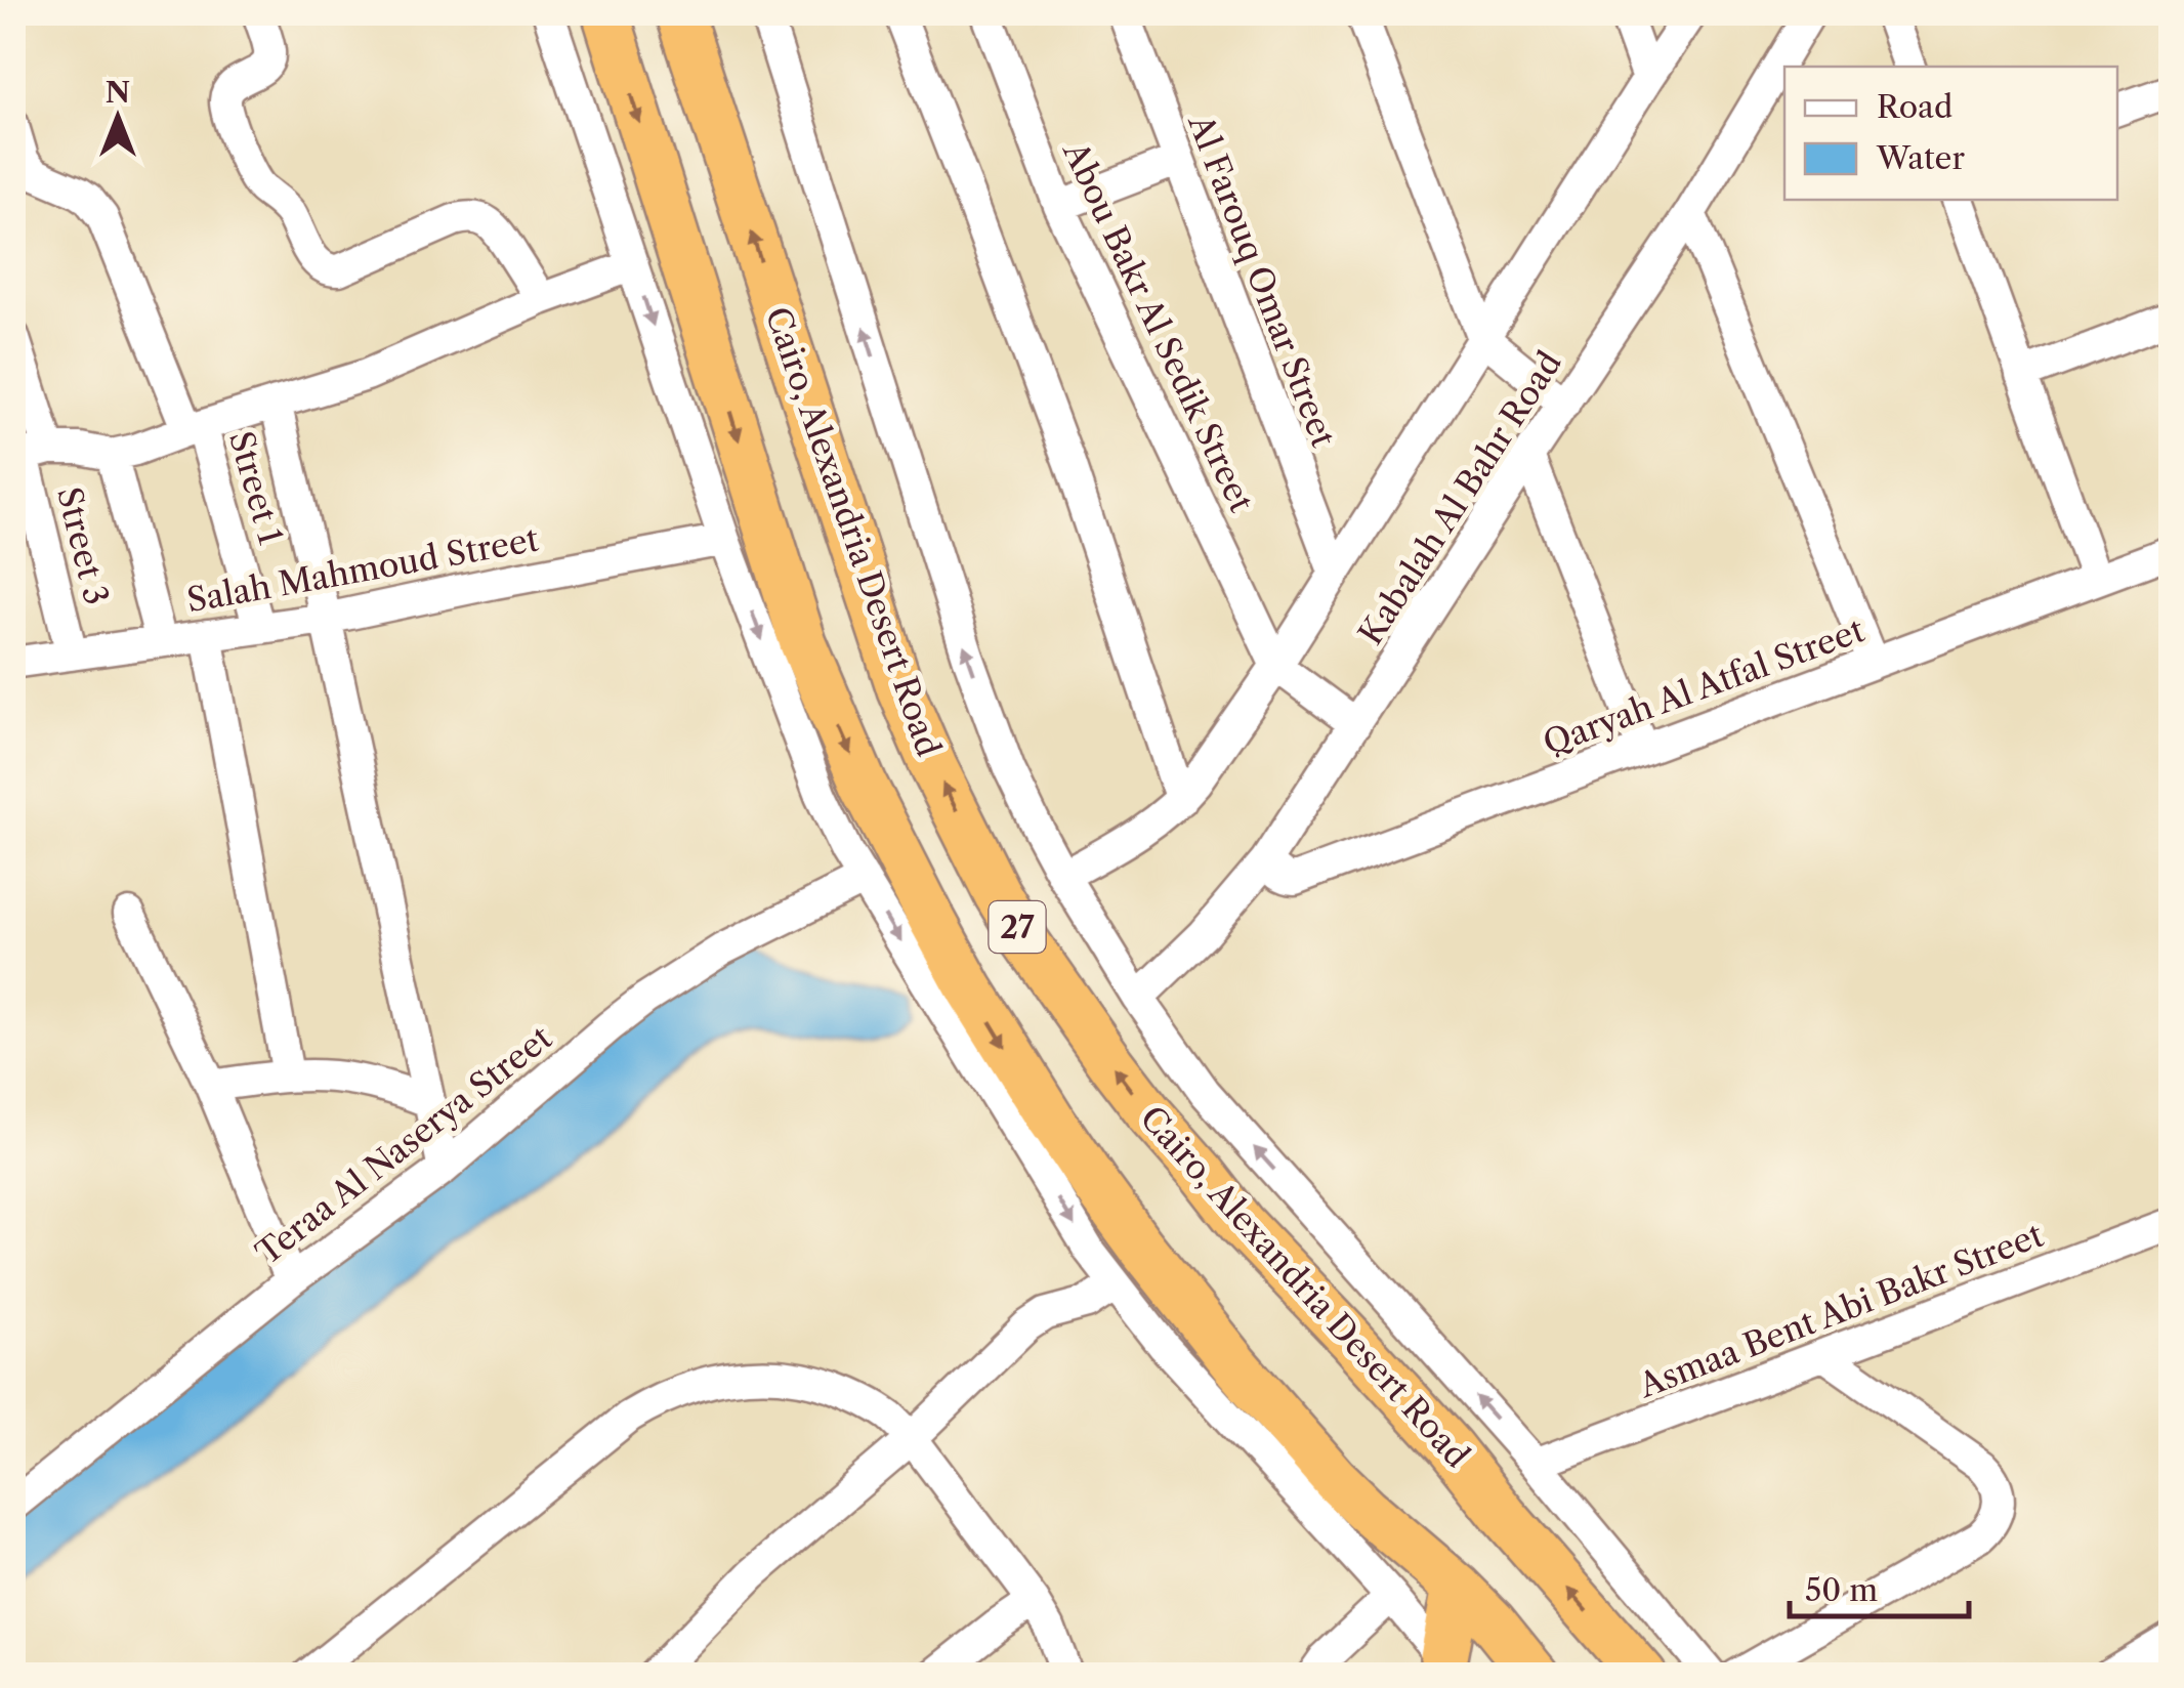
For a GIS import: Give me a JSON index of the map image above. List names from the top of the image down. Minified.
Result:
{"streets":{"highway":["Cairo, Alexandria Desert Road","27"],"street":["Al Farouq Omar Street","Abou Bakr Al Sedik Street","Street 1","Kabalah Al Bahr Road","Street 3","Salah Mahmoud Street","Qaryah Al Atfal Street","Teraa Al Naserya Street","Asmaa Bent Abi Bakr Street"]},"crossings":[["Al Farouq Omar Street","Kabalah Al Bahr Road"],["Abou Bakr Al Sedik Street","Kabalah Al Bahr Road"],["Street 1","Salah Mahmoud Street"],["Kabalah Al Bahr Road","Qaryah Al Atfal Street"],["Street 3","Salah Mahmoud Street"]],"legend":["Road","Water"],"scale_bar":"50 m","north":"top"}
